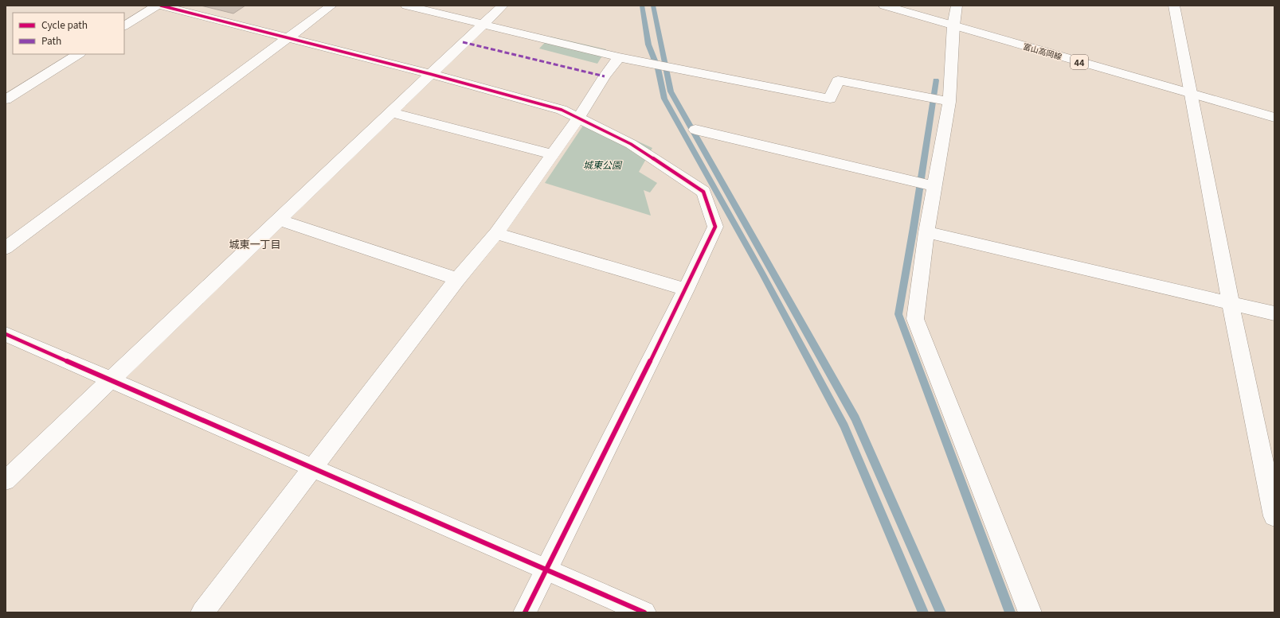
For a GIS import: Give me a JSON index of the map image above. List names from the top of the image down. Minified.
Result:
{"streets":{"street":["富山高岡線","44"]},"districts":["城東一丁目"],"parks":["城東公園"],"legend":["Cycle path","Path"]}
